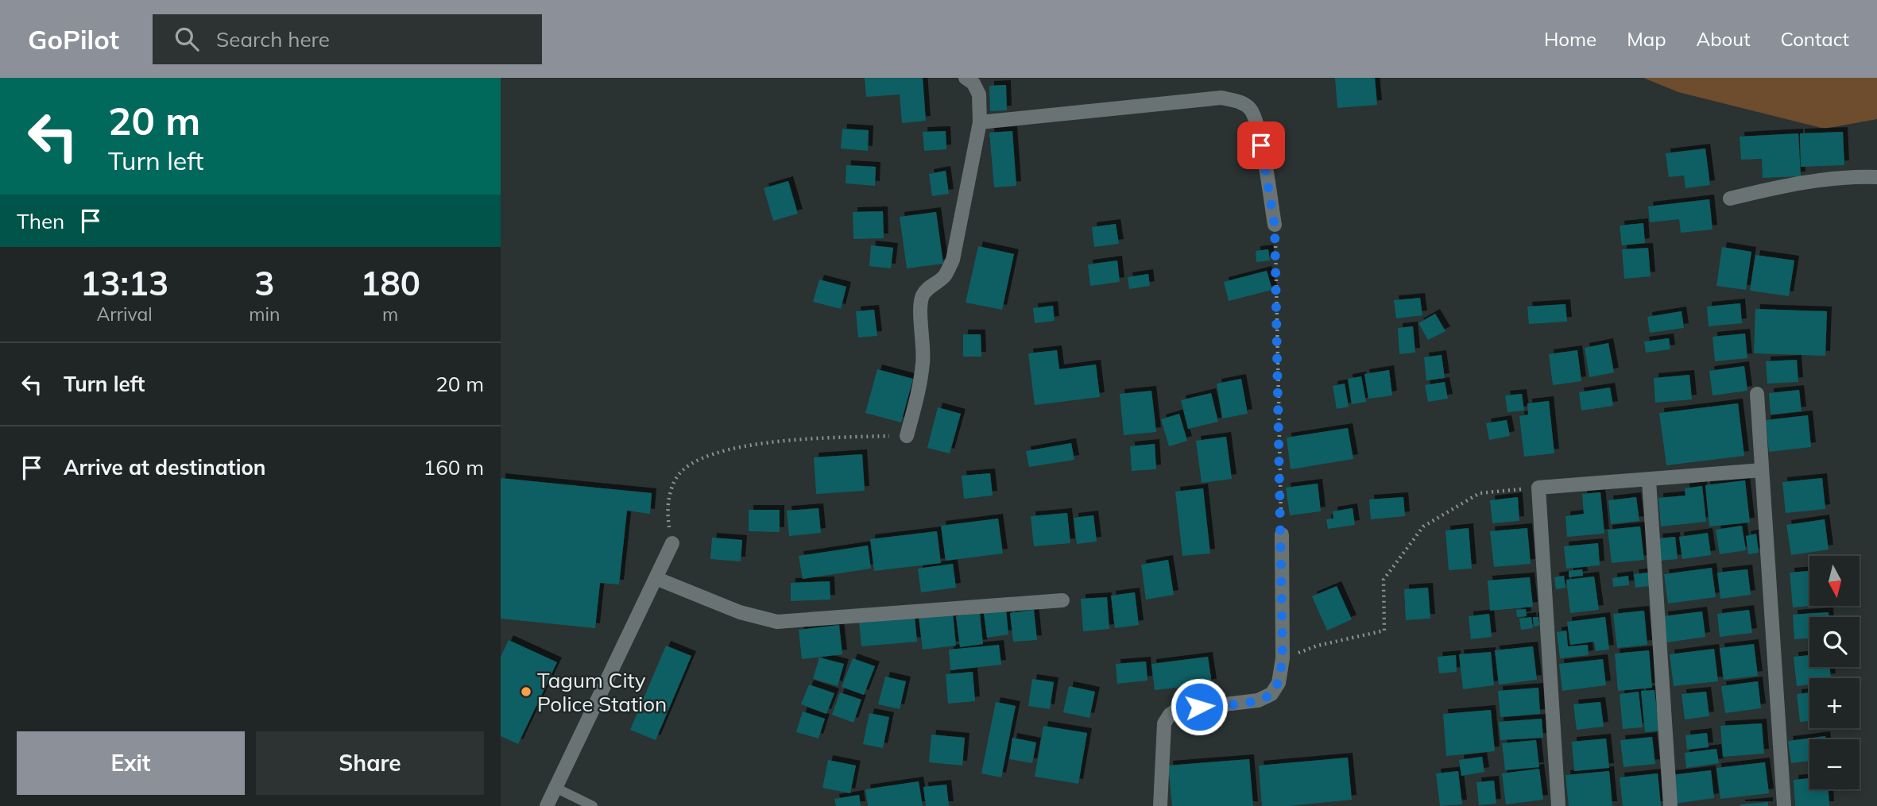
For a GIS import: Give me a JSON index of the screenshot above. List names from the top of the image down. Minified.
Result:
{"places":["Tagum City Police Station"],"north":"bottom","page":{"header":"GoPilot","search":"Search here","nav":["Home","Map","About","Contact"],"turn":["20 m","Turn left"],"then":"Then","eta":["13:13","Arrival","3","min","180","m"],"list":[{"name":"Turn left","value":"20 m"},{"name":"Arrive at destination","value":"160 m"}],"map_buttons":["+","−"],"buttons":["Exit","Share"]}}
